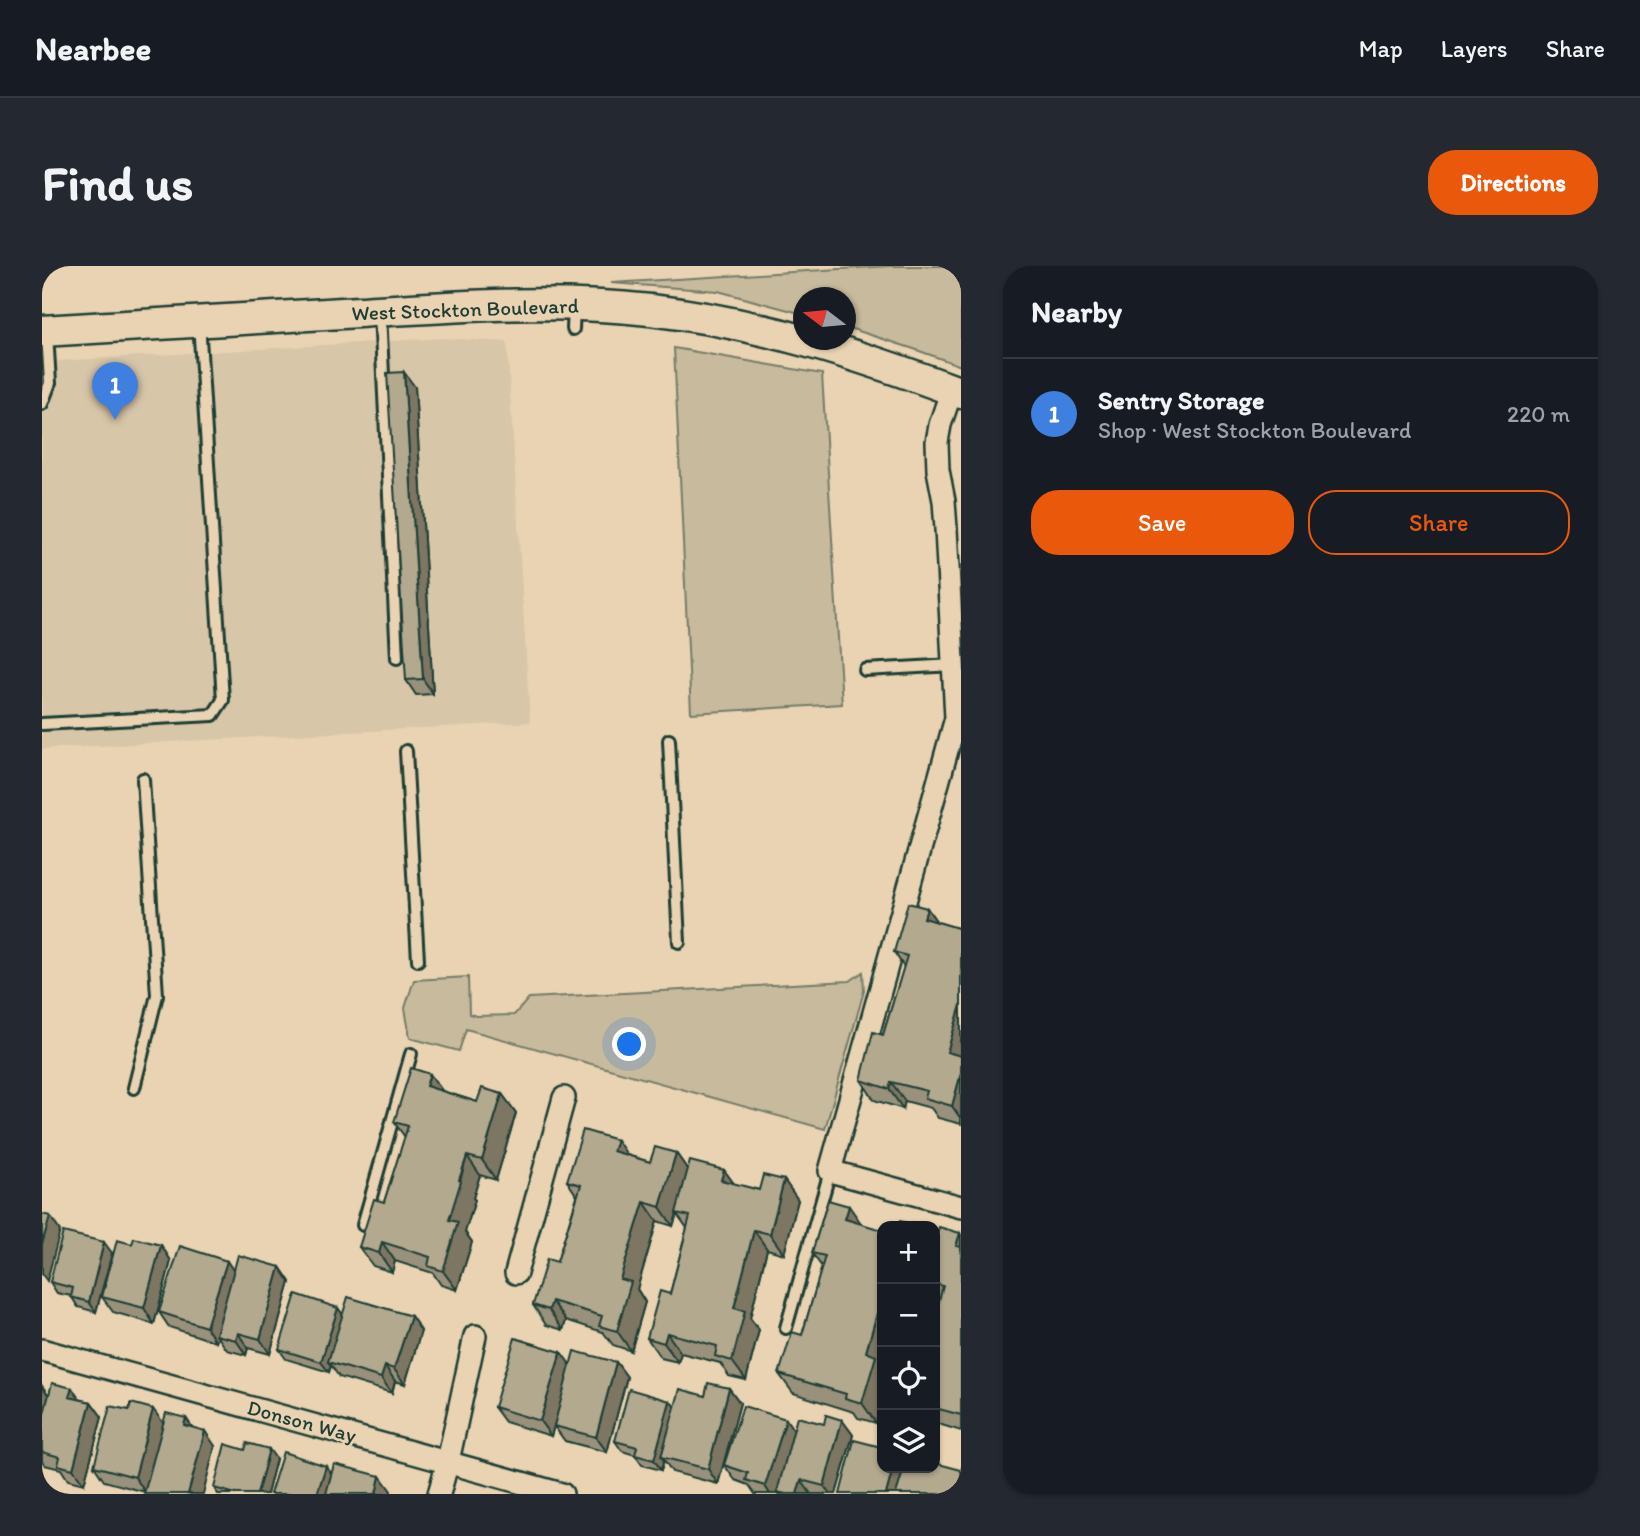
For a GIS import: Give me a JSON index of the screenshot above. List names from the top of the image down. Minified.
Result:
{"streets":{"street":["West Stockton Boulevard","Donson Way"]},"north":"left","page":{"header":"Nearbee","nav":["Map","Layers","Share"],"buttons":["Directions",["Save","Share"]],"title":"Find us","heading":"Nearby","list":[{"mark":"1","name":"Sentry Storage","note":"Shop · West Stockton Boulevard","value":"220 m"}],"pins":"1","map_buttons":["+","−"]}}
